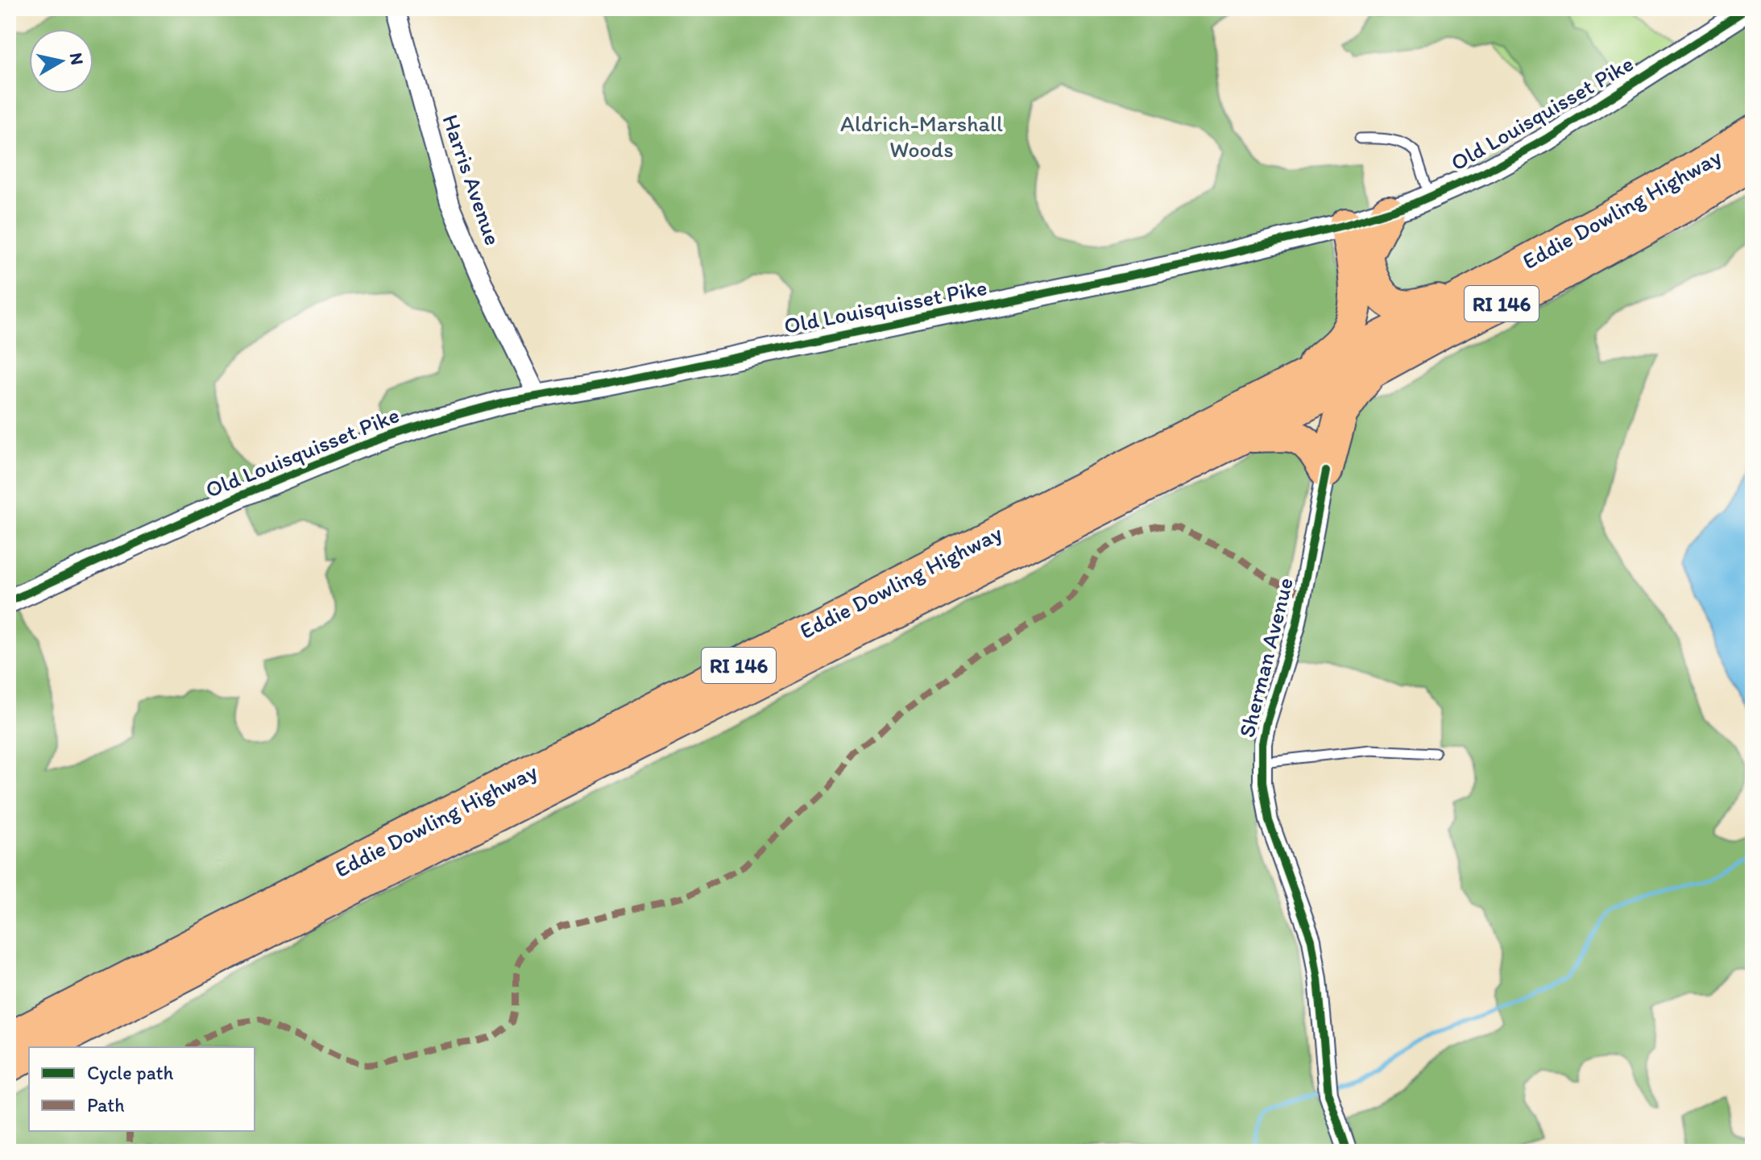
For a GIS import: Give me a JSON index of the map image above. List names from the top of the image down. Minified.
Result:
{"streets":{"highway":["Eddie Dowling Highway","RI 146"],"street":["Old Louisquisset Pike","Harris Avenue","Sherman Avenue"]},"crossings":[["Old Louisquisset Pike","Harris Avenue"]],"parks":["Aldrich-Marshall Woods"],"legend":["Cycle path","Path"],"north":"right"}
